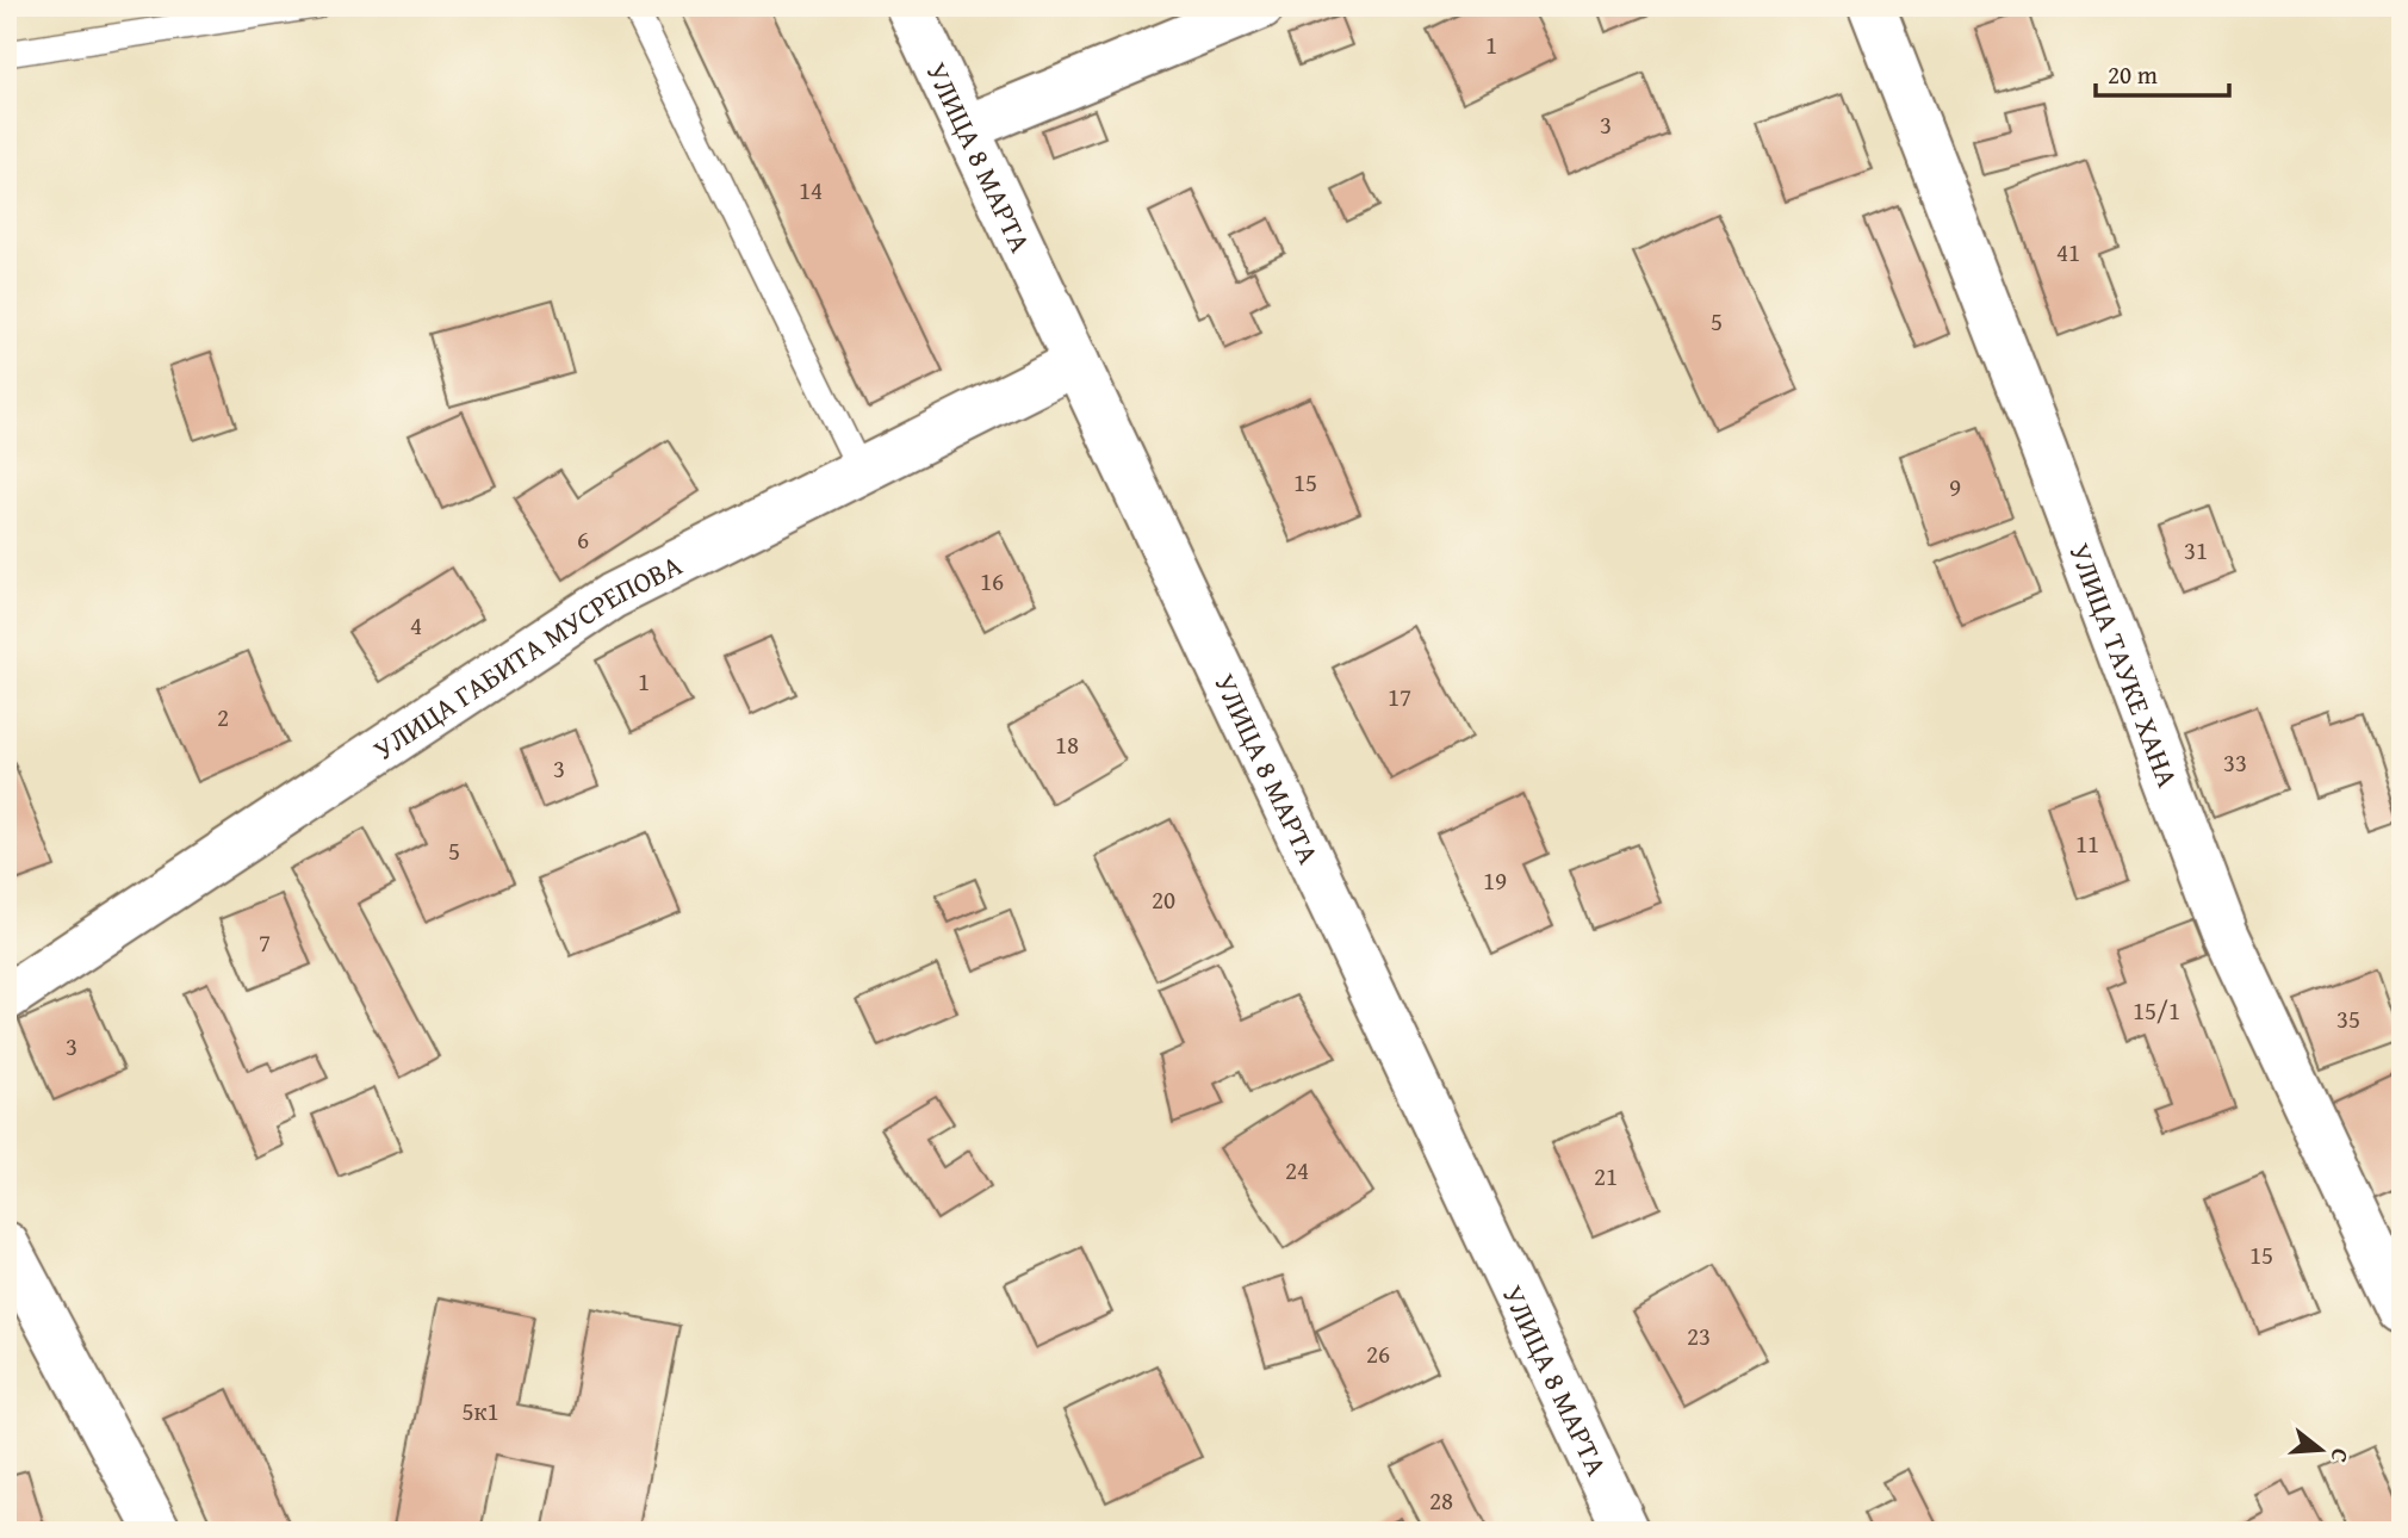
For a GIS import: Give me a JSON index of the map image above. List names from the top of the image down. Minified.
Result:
{"streets":{"street":["УЛИЦА 8 МАРТА","УЛИЦА ГАБИТА МУСРЕПОВА","УЛИЦА ТАУКЕ ХАНА"]},"crossings":[["УЛИЦА 8 МАРТА","УЛИЦА ГАБИТА МУСРЕПОВА"]],"house_numbers":["1","3","14","41","5","15","9","6","31","16","4","1","17","2","18","33","3","11","5","19","20","7","15/1","35","3","24","21","15","23","26","5к1","28"],"scale_bar":"20 m","north":"right"}
